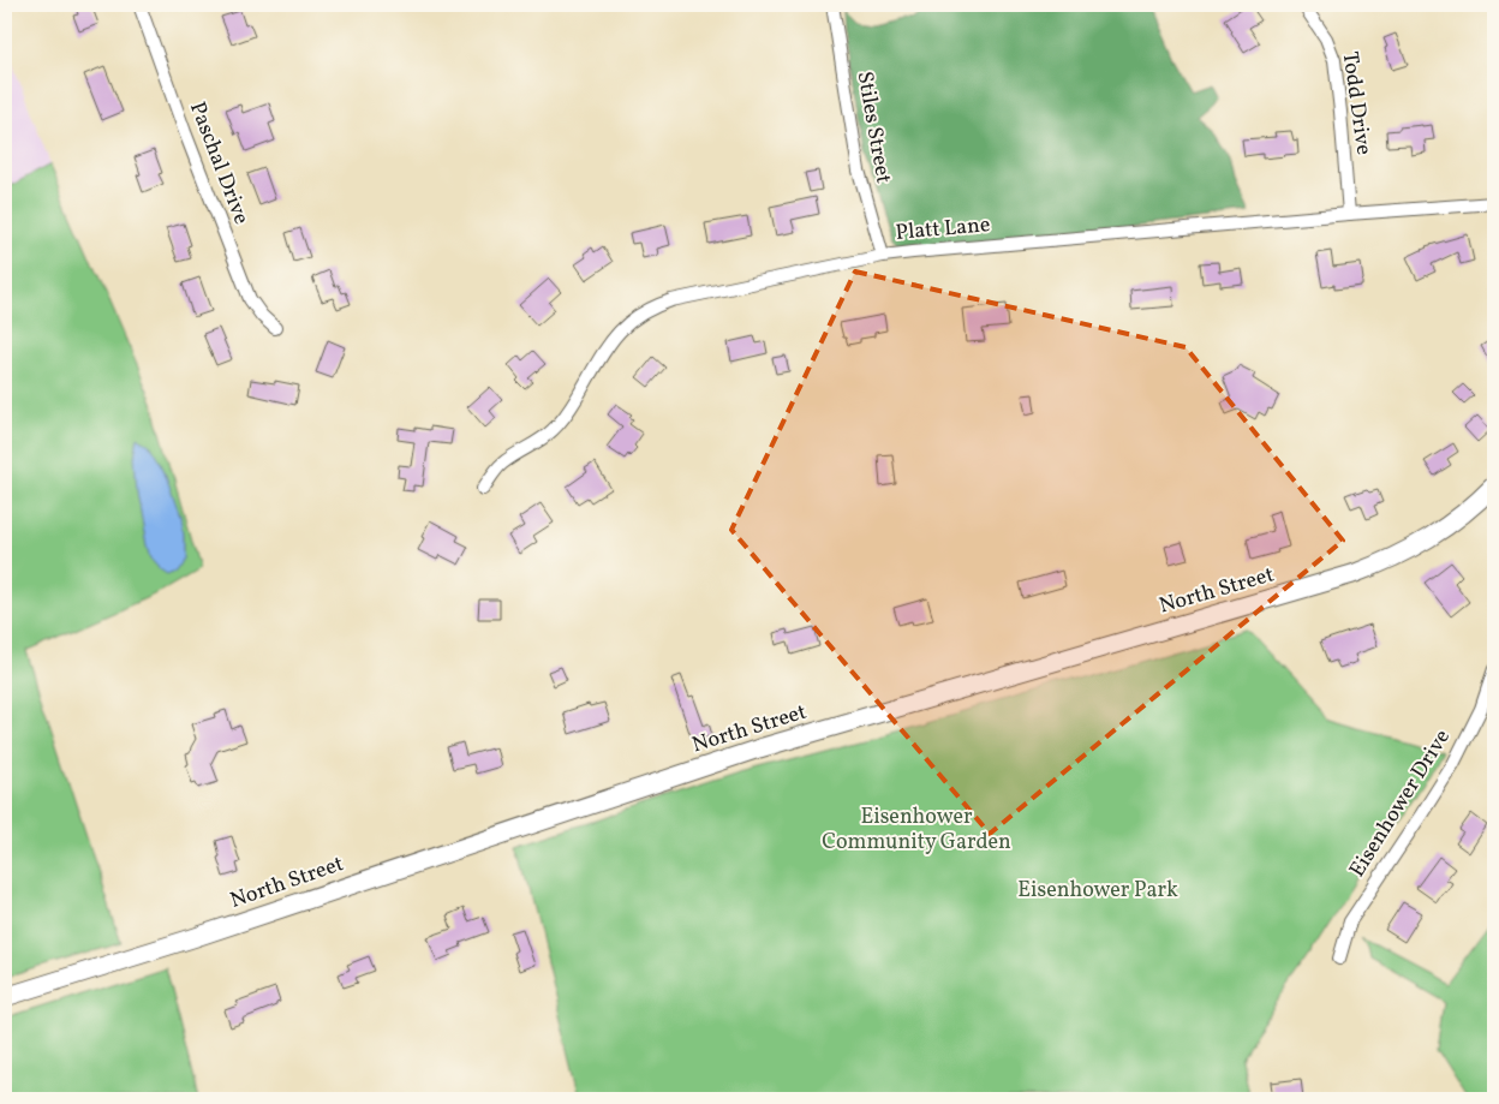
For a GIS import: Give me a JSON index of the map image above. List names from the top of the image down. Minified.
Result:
{"streets":{"main road":["North Street"],"street":["Todd Drive","Stiles Street","Paschal Drive","Platt Lane","Eisenhower Drive"]},"crossings":[["Todd Drive","Platt Lane"],["Stiles Street","Platt Lane"]],"parks":["Eisenhower Community Garden","Eisenhower Park"]}
